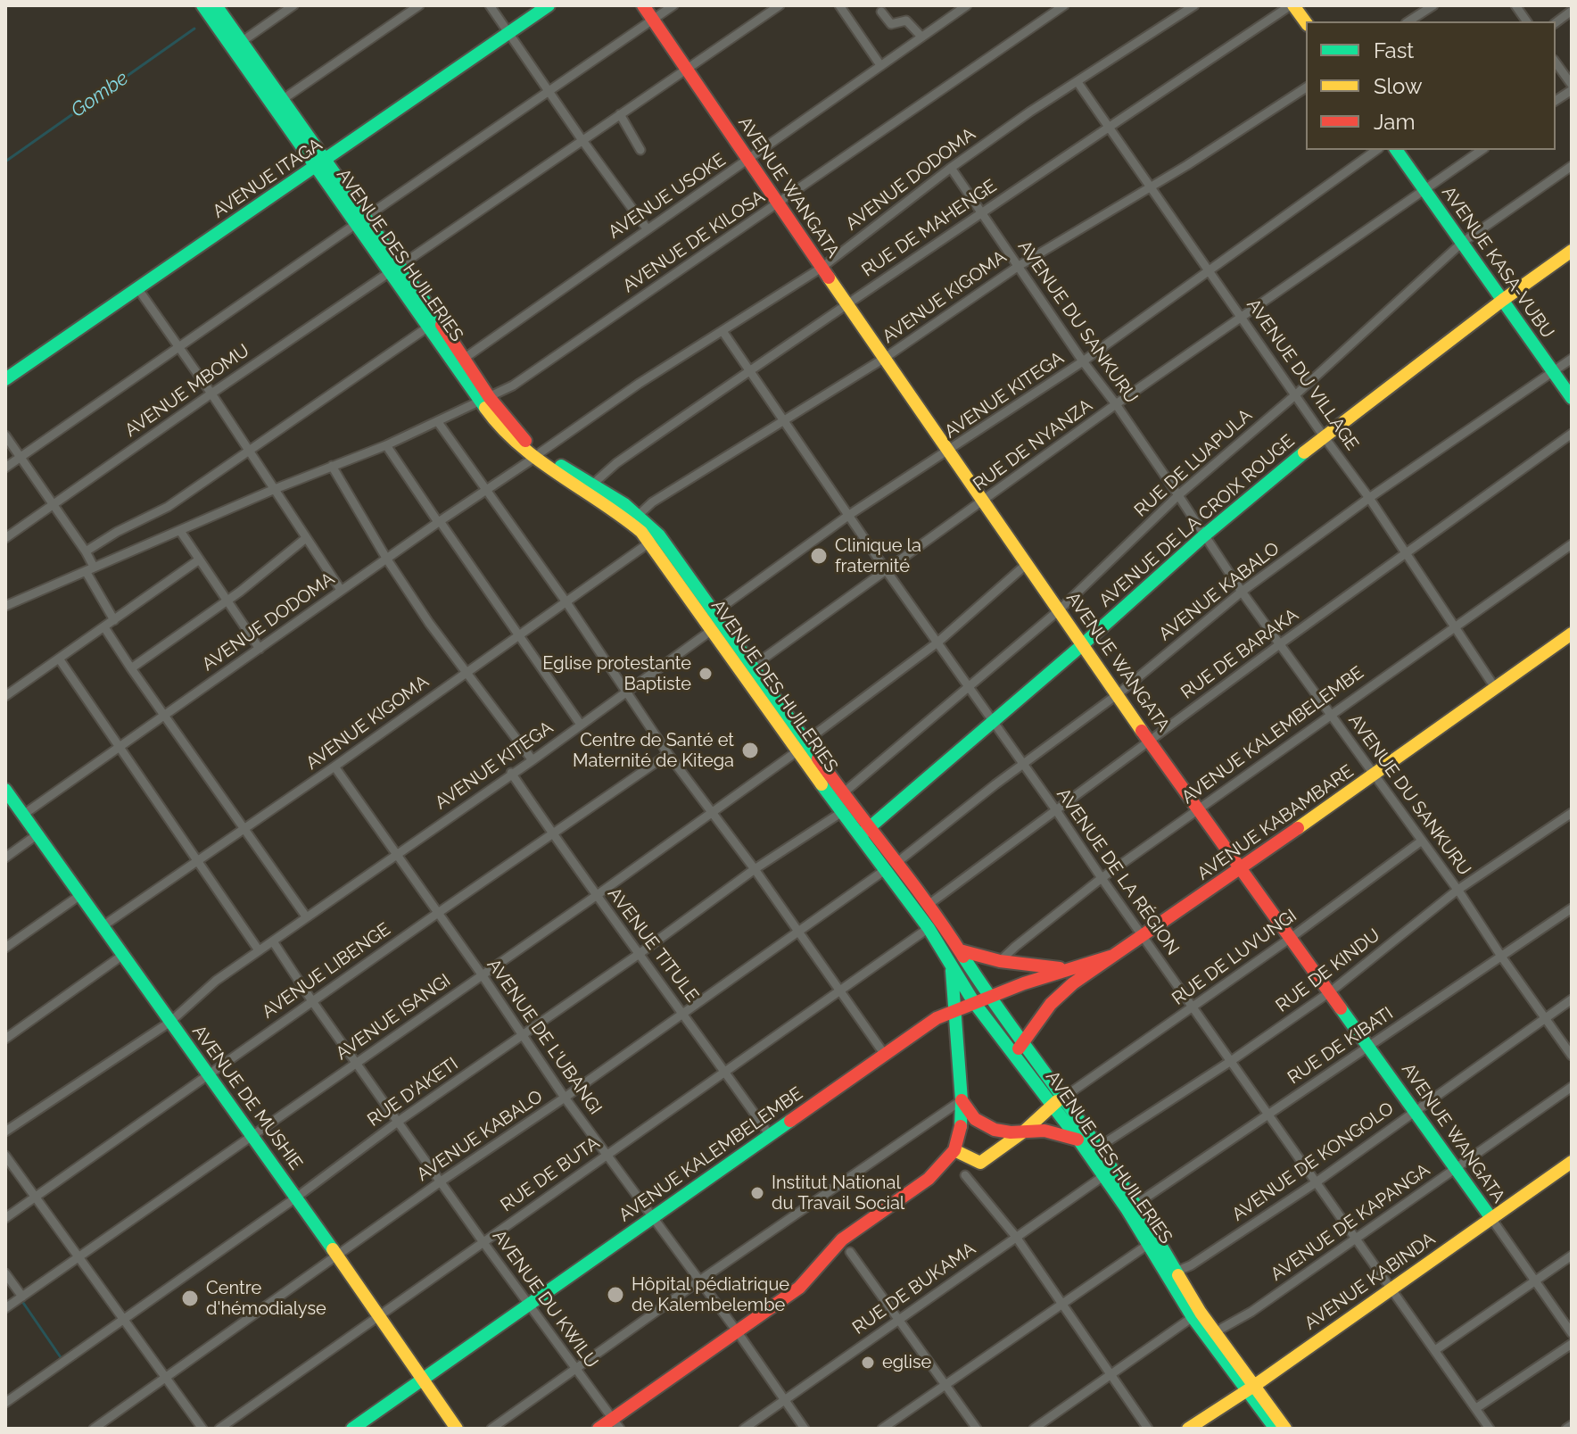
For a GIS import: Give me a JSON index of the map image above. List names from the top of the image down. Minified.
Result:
{"streets":{"main road":["AVENUE ITAGA","AVENUE WANGATA","AVENUE DES HUILERIES","AVENUE KASA-VUBU","AVENUE DE LA CROIX ROUGE","AVENUE KALEMBELEMBE","AVENUE KABAMBARE","AVENUE DE MUSHIE","AVENUE KABINDA"],"street":["AVENUE DODOMA","AVENUE USOKE","RUE DE MAHENGE","AVENUE DE KILOSA","AVENUE KIGOMA","AVENUE DU SANKURU","AVENUE DU VILLAGE","AVENUE MBOMU","AVENUE KITEGA","RUE DE NYANZA","RUE DE LUAPULA","AVENUE KABALO","RUE DE BARAKA","AVENUE DE LA RÉGION","AVENUE TITULE","RUE DE LUVUNGI","AVENUE LIBENGE","RUE DE KINDU","AVENUE ISANGI","AVENUE DE L'UBANGI","RUE DE KIBATI","RUE D'AKETI","AVENUE DE KONGOLO","RUE DE BUTA","AVENUE DE KAPANGA","RUE DE BUKAMA","AVENUE DU KWILU"]},"crossings":[["AVENUE ITAGA","AVENUE DES HUILERIES"],["AVENUE DODOMA","AVENUE WANGATA"],["AVENUE DODOMA","AVENUE DES HUILERIES"],["AVENUE DODOMA","AVENUE DU SANKURU"],["AVENUE DODOMA","AVENUE DU VILLAGE"],["AVENUE DODOMA","AVENUE DE LA RÉGION"],["AVENUE DODOMA","AVENUE DE MUSHIE"],["AVENUE WANGATA","AVENUE USOKE"],["AVENUE WANGATA","RUE DE MAHENGE"],["AVENUE WANGATA","AVENUE DE KILOSA"],["AVENUE WANGATA","AVENUE KIGOMA"],["AVENUE WANGATA","AVENUE MBOMU"],["AVENUE WANGATA","AVENUE KITEGA"],["AVENUE WANGATA","RUE DE NYANZA"],["AVENUE WANGATA","RUE DE LUAPULA"],["AVENUE WANGATA","AVENUE DE LA CROIX ROUGE"],["AVENUE WANGATA","AVENUE KABALO"],["AVENUE WANGATA","RUE DE BARAKA"],["AVENUE WANGATA","AVENUE KALEMBELEMBE"],["AVENUE WANGATA","AVENUE KABAMBARE"],["AVENUE WANGATA","RUE DE LUVUNGI"],["AVENUE WANGATA","RUE DE KINDU"],["AVENUE WANGATA","AVENUE ISANGI"],["AVENUE WANGATA","RUE DE KIBATI"],["AVENUE WANGATA","AVENUE DE KONGOLO"],["AVENUE WANGATA","AVENUE DE KAPANGA"],["AVENUE WANGATA","AVENUE KABINDA"],["AVENUE USOKE","AVENUE DES HUILERIES"],["RUE DE MAHENGE","AVENUE DES HUILERIES"],["RUE DE MAHENGE","AVENUE DU SANKURU"],["RUE DE MAHENGE","AVENUE DU VILLAGE"],["RUE DE MAHENGE","AVENUE DE LA RÉGION"],["AVENUE DE KILOSA","AVENUE DES HUILERIES"],["AVENUE DES HUILERIES","AVENUE KIGOMA"],["AVENUE DES HUILERIES","AVENUE MBOMU"],["AVENUE DES HUILERIES","AVENUE KITEGA"],["AVENUE DES HUILERIES","RUE DE NYANZA"],["AVENUE DES HUILERIES","RUE DE LUAPULA"],["AVENUE DES HUILERIES","AVENUE DE LA CROIX ROUGE"],["AVENUE DES HUILERIES","AVENUE KABALO"],["AVENUE DES HUILERIES","RUE DE BARAKA"],["AVENUE DES HUILERIES","AVENUE KALEMBELEMBE"],["AVENUE DES HUILERIES","AVENUE KABAMBARE"],["AVENUE DES HUILERIES","RUE DE LUVUNGI"],["AVENUE DES HUILERIES","RUE DE KINDU"],["AVENUE DES HUILERIES","AVENUE ISANGI"],["AVENUE DES HUILERIES","RUE DE KIBATI"],["AVENUE DES HUILERIES","RUE D'AKETI"],["AVENUE DES HUILERIES","AVENUE DE KONGOLO"],["AVENUE DES HUILERIES","RUE DE BUTA"],["AVENUE DES HUILERIES","AVENUE DE KAPANGA"],["AVENUE DES HUILERIES","AVENUE KABINDA"],["AVENUE DES HUILERIES","RUE DE BUKAMA"],["AVENUE KASA-VUBU","RUE DE NYANZA"],["AVENUE KASA-VUBU","RUE DE LUAPULA"],["AVENUE KASA-VUBU","AVENUE DE LA CROIX ROUGE"],["AVENUE KASA-VUBU","AVENUE KABALO"],["AVENUE KIGOMA","AVENUE DU SANKURU"],["AVENUE KIGOMA","AVENUE DU VILLAGE"],["AVENUE KIGOMA","AVENUE DE LA RÉGION"],["AVENUE KIGOMA","AVENUE DE L'UBANGI"],["AVENUE KIGOMA","AVENUE DE MUSHIE"],["AVENUE DU SANKURU","AVENUE KITEGA"],["AVENUE DU SANKURU","RUE DE NYANZA"],["AVENUE DU SANKURU","RUE DE LUAPULA"],["AVENUE DU SANKURU","AVENUE DE LA CROIX ROUGE"],["AVENUE DU SANKURU","AVENUE KABALO"],["AVENUE DU SANKURU","RUE DE BARAKA"],["AVENUE DU SANKURU","AVENUE KALEMBELEMBE"],["AVENUE DU SANKURU","AVENUE KABAMBARE"],["AVENUE DU SANKURU","RUE DE LUVUNGI"],["AVENUE DU SANKURU","RUE DE KINDU"],["AVENUE DU SANKURU","RUE DE KIBATI"],["AVENUE DU SANKURU","AVENUE DE KONGOLO"],["AVENUE DU VILLAGE","AVENUE KITEGA"],["AVENUE DU VILLAGE","RUE DE NYANZA"],["AVENUE DU VILLAGE","RUE DE LUAPULA"],["AVENUE DU VILLAGE","AVENUE DE LA CROIX ROUGE"],["AVENUE DU VILLAGE","AVENUE KABALO"],["AVENUE DU VILLAGE","RUE DE BARAKA"],["AVENUE DU VILLAGE","AVENUE KALEMBELEMBE"],["AVENUE DU VILLAGE","AVENUE KABAMBARE"],["AVENUE KITEGA","AVENUE DE LA RÉGION"],["AVENUE KITEGA","AVENUE TITULE"],["AVENUE KITEGA","AVENUE DE L'UBANGI"],["AVENUE KITEGA","AVENUE DE MUSHIE"],["AVENUE KITEGA","AVENUE DU KWILU"],["RUE DE NYANZA","AVENUE DE LA RÉGION"],["RUE DE LUAPULA","AVENUE DE LA RÉGION"],["AVENUE DE LA CROIX ROUGE","AVENUE DE LA RÉGION"],["AVENUE KABALO","AVENUE DE LA RÉGION"],["AVENUE KABALO","AVENUE TITULE"],["AVENUE KABALO","AVENUE DE L'UBANGI"],["AVENUE KABALO","AVENUE DE MUSHIE"],["AVENUE KABALO","AVENUE DU KWILU"],["RUE DE BARAKA","AVENUE DE LA RÉGION"],["AVENUE KALEMBELEMBE","AVENUE KABAMBARE"],["AVENUE KALEMBELEMBE","AVENUE DE LA RÉGION"],["AVENUE KALEMBELEMBE","AVENUE TITULE"],["AVENUE KALEMBELEMBE","AVENUE DE L'UBANGI"],["AVENUE KALEMBELEMBE","AVENUE DE MUSHIE"],["AVENUE KALEMBELEMBE","AVENUE DU KWILU"],["AVENUE KABAMBARE","AVENUE DE LA RÉGION"],["AVENUE DE LA RÉGION","RUE DE LUVUNGI"],["AVENUE DE LA RÉGION","RUE DE KINDU"],["AVENUE DE LA RÉGION","AVENUE ISANGI"],["AVENUE DE LA RÉGION","RUE DE KIBATI"],["AVENUE DE LA RÉGION","AVENUE DE KONGOLO"],["AVENUE DE LA RÉGION","AVENUE DE KAPANGA"],["AVENUE DE LA RÉGION","AVENUE KABINDA"],["AVENUE TITULE","AVENUE LIBENGE"],["AVENUE TITULE","AVENUE ISANGI"],["AVENUE TITULE","RUE D'AKETI"],["AVENUE TITULE","RUE DE BUTA"],["AVENUE LIBENGE","AVENUE DE L'UBANGI"],["AVENUE LIBENGE","AVENUE DE MUSHIE"],["AVENUE LIBENGE","AVENUE DU KWILU"],["AVENUE ISANGI","AVENUE DE L'UBANGI"],["AVENUE ISANGI","AVENUE DE MUSHIE"],["AVENUE ISANGI","AVENUE DU KWILU"],["AVENUE DE L'UBANGI","RUE D'AKETI"],["AVENUE DE L'UBANGI","RUE DE BUTA"],["AVENUE DE L'UBANGI","RUE DE BUKAMA"],["RUE D'AKETI","AVENUE DE MUSHIE"],["RUE D'AKETI","AVENUE DU KWILU"],["AVENUE DE MUSHIE","RUE DE BUTA"],["RUE DE BUTA","AVENUE DU KWILU"]],"water":["Gombe"],"places":["Clinique la fraternité","Eglise protestante Baptiste","Centre de Santé et Maternité de Kitega","Institut National du Travail Social","Hôpital pédiatrique de Kalembelembe","Centre d'hémodialyse","eglise"],"legend":["Fast","Slow","Jam"]}
